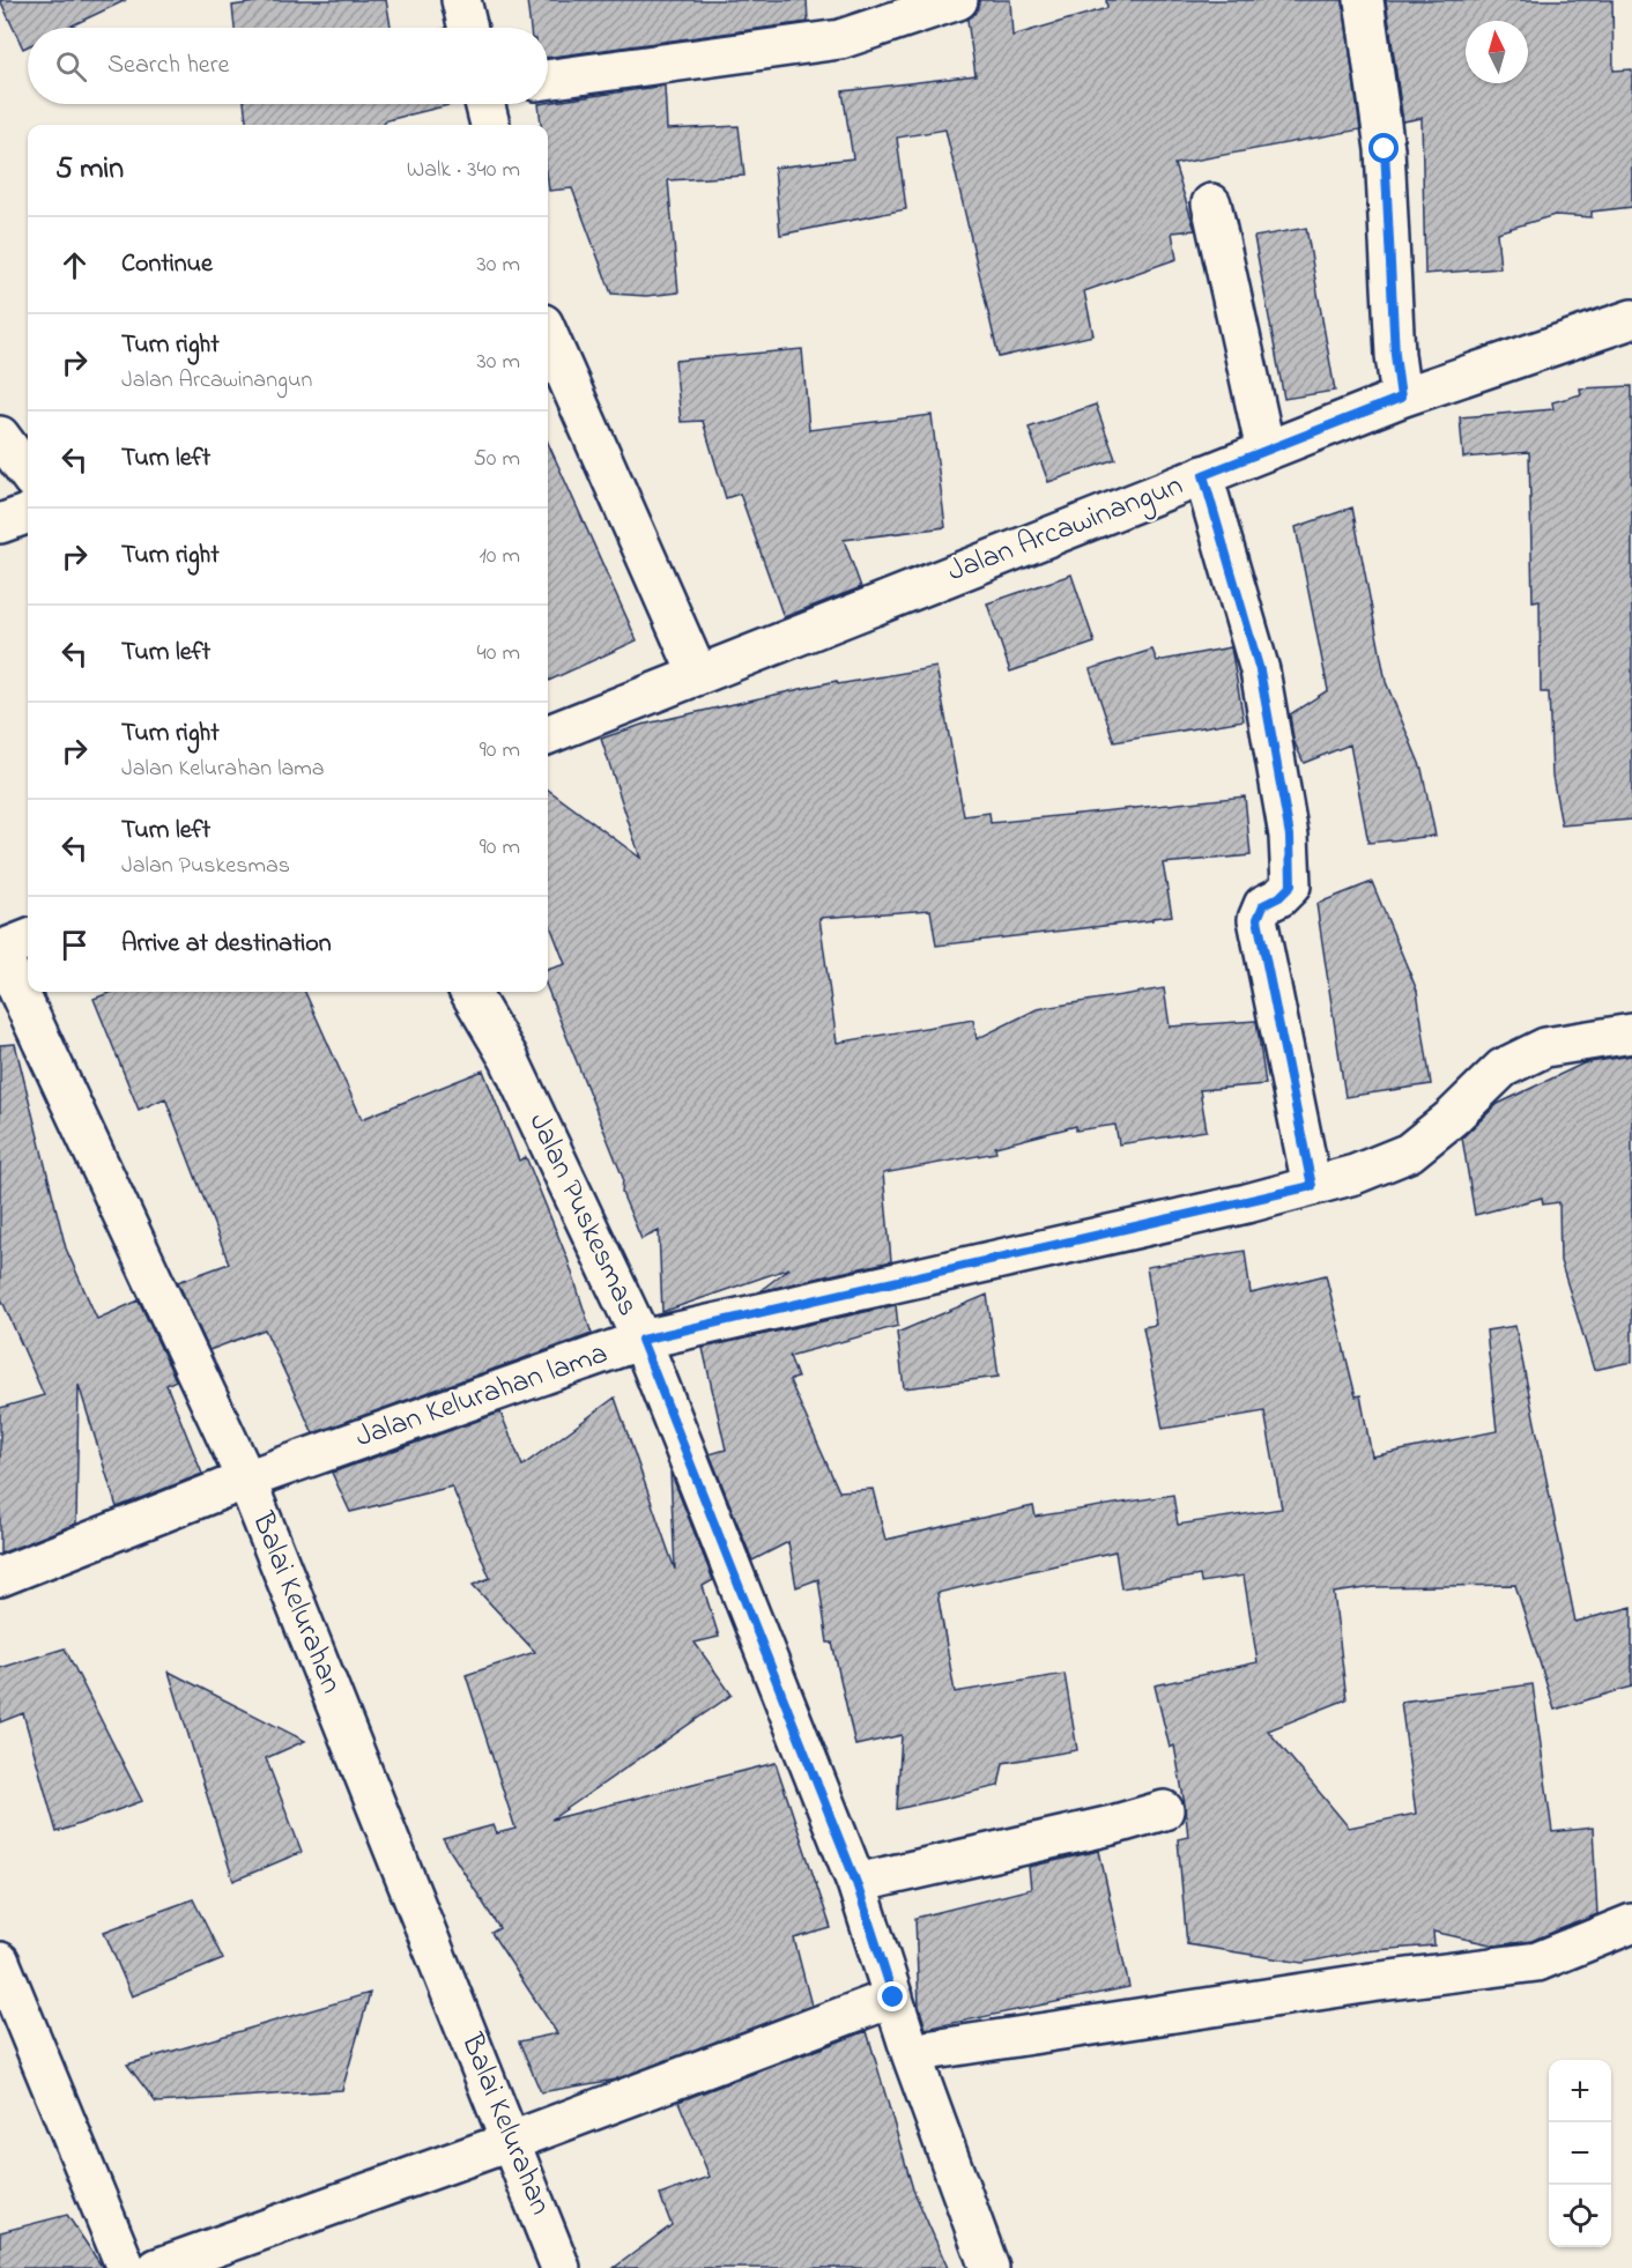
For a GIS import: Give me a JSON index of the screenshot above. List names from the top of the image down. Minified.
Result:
{"streets":{"street":["Jalan Arcawinangun","Jalan Puskesmas","Jalan Kelurahan lama","Balai Kelurahan"]},"crossings":[["Jalan Puskesmas","Jalan Kelurahan lama"],["Jalan Kelurahan lama","Balai Kelurahan"]],"north":"top","page":{"search":"Search here","heading":["5 min","Walk · 340 m"],"list":[["Continue","30 m"],["Turn right","Jalan Arcawinangun","30 m"],["Turn left","50 m"],["Turn right","10 m"],["Turn left","40 m"],["Turn right","Jalan Kelurahan lama","90 m"],["Turn left","Jalan Puskesmas","90 m"],"Arrive at destination"],"map_buttons":["+","−"]}}
